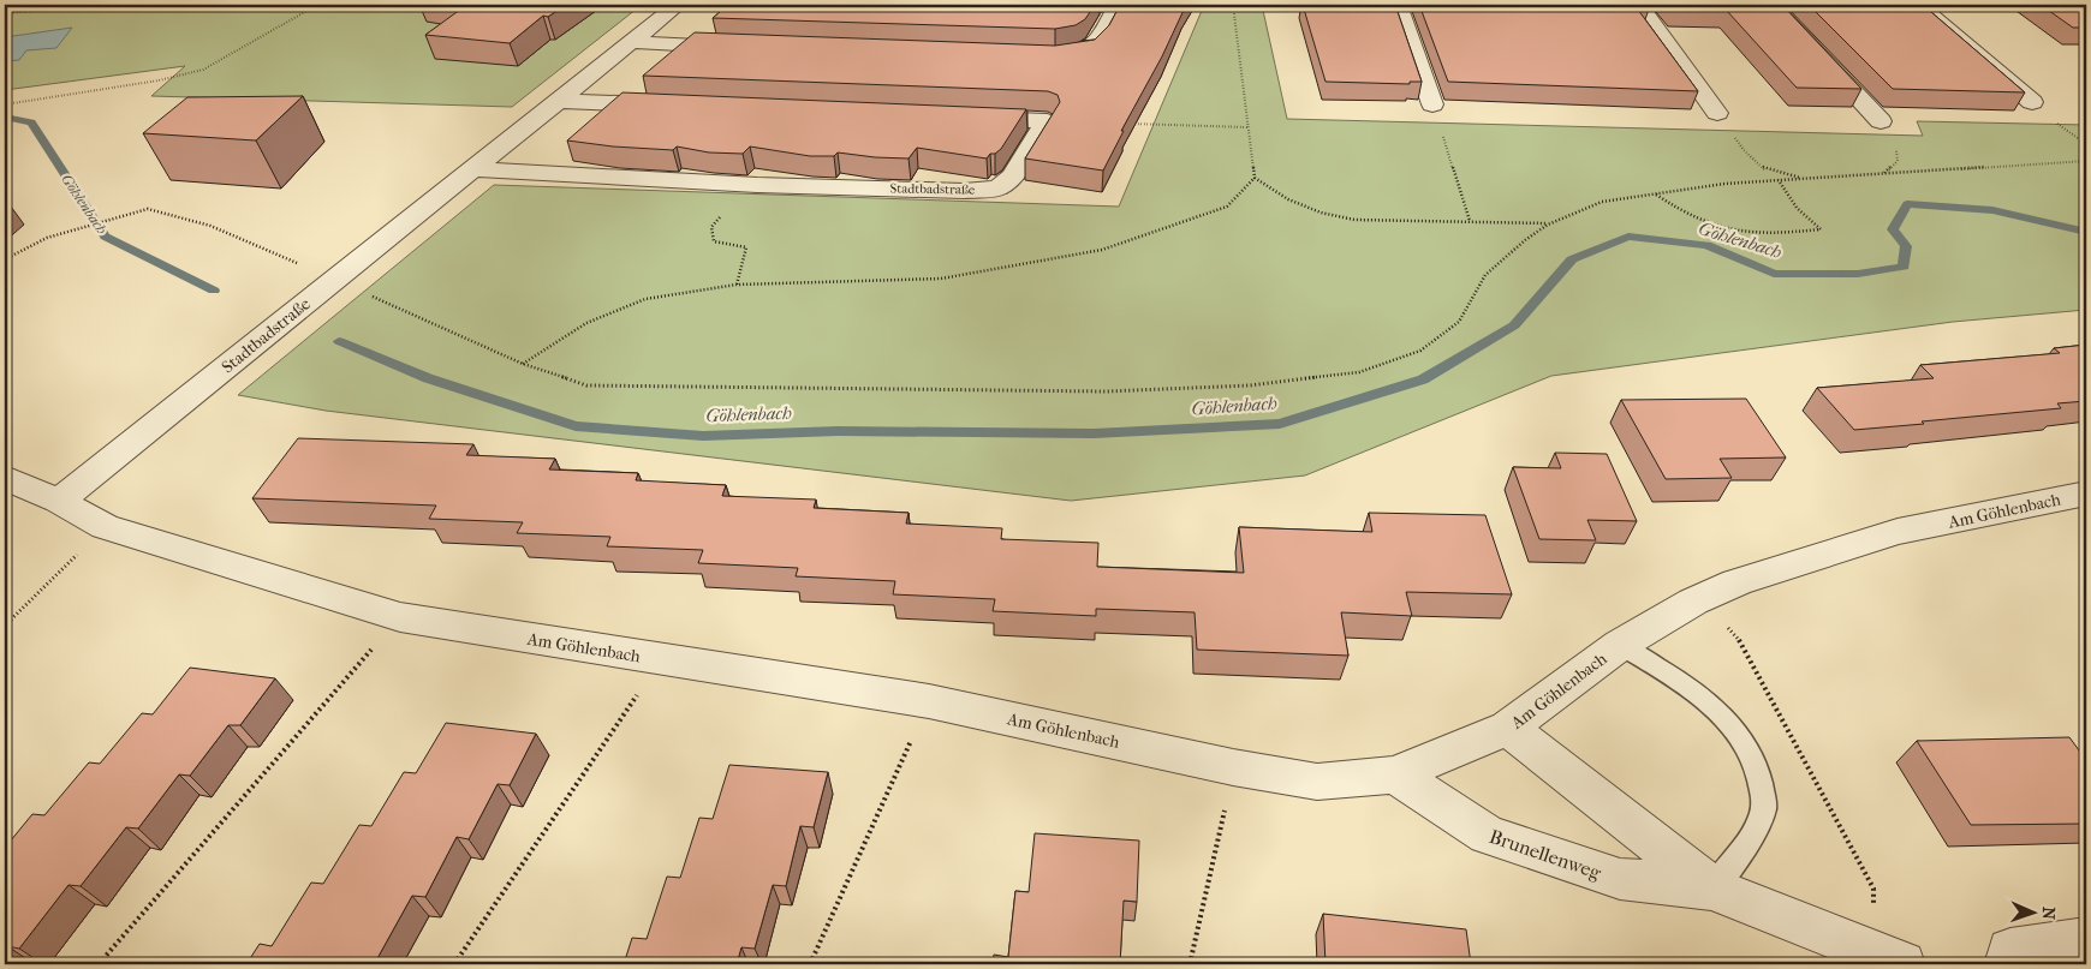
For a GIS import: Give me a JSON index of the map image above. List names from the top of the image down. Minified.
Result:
{"streets":{"street":["Stadtbadstraße","Am Göhlenbach","Brunellenweg"]},"crossings":[["Stadtbadstraße","Am Göhlenbach"],["Am Göhlenbach","Brunellenweg"]],"water":["Göhlenbach"],"north":"right"}
